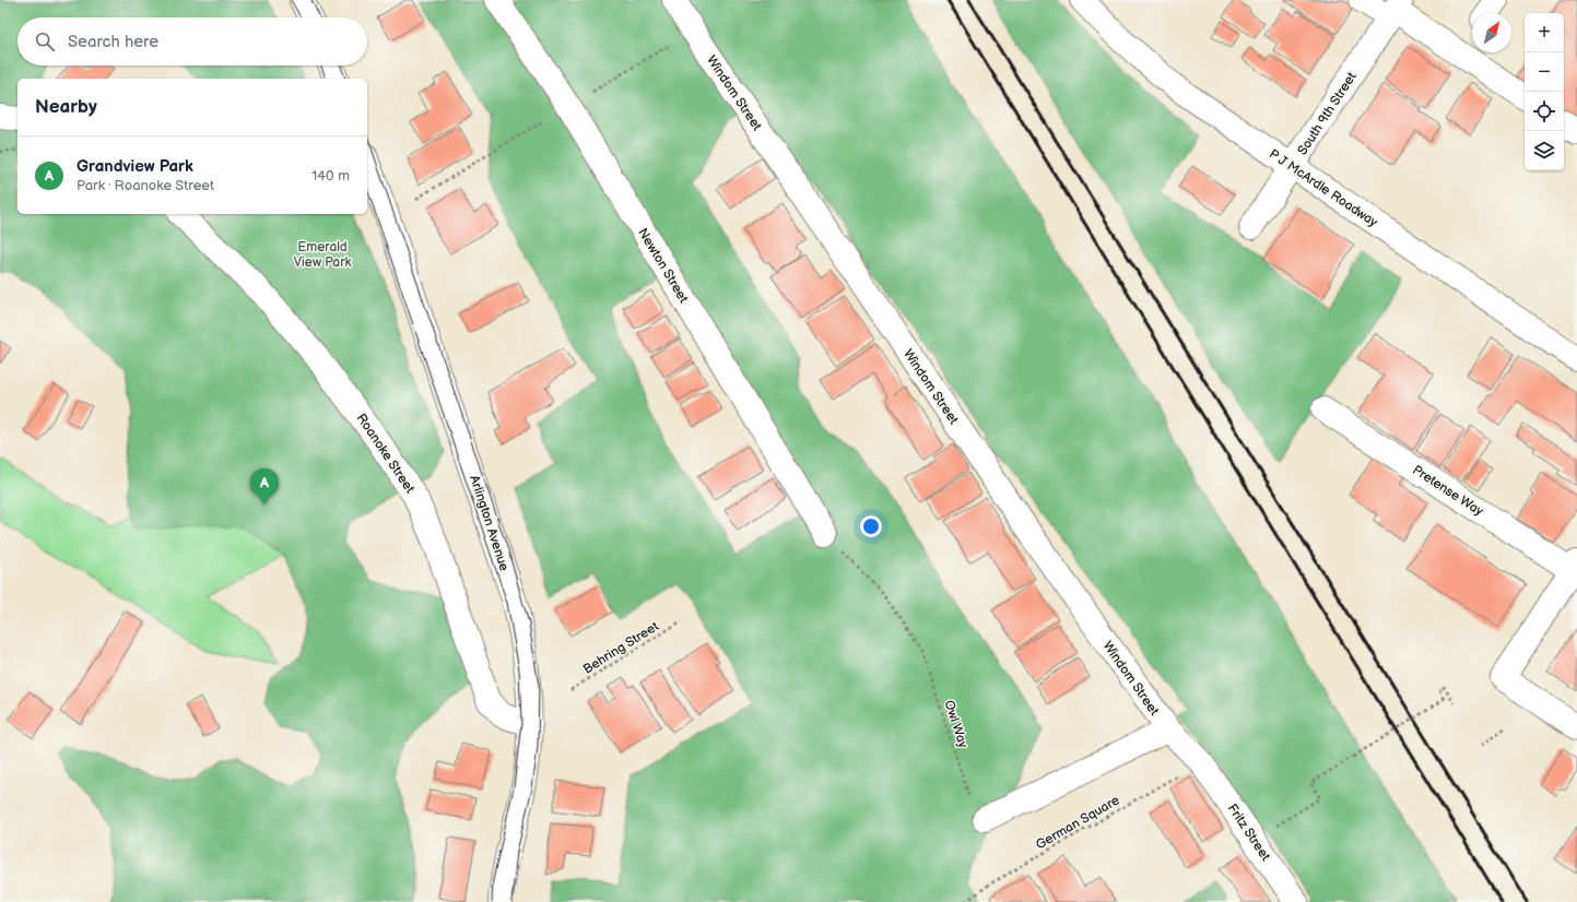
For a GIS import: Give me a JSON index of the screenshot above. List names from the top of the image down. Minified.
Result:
{"streets":{"street":["Windom Street","South 9th Street","P J McArdle Roadway","Newton Street","Roanoke Street","Pretense Way","Arlington Avenue","Fritz Street"],"path":["Behring Street","Owl Way","German Square"]},"crossings":[["Windom Street","German Square"],["Windom Street","Fritz Street"],["South 9th Street","P J McArdle Roadway"],["Newton Street","Owl Way"],["Roanoke Street","Arlington Avenue"],["German Square","Fritz Street"]],"parks":["Emerald View Park"],"north":"top right","page":{"map_buttons":["+","−"],"search":"Search here","heading":"Nearby","list":[{"mark":"A","name":"Grandview Park","note":"Park · Roanoke Street","value":"140 m"}],"pins":"A"}}
